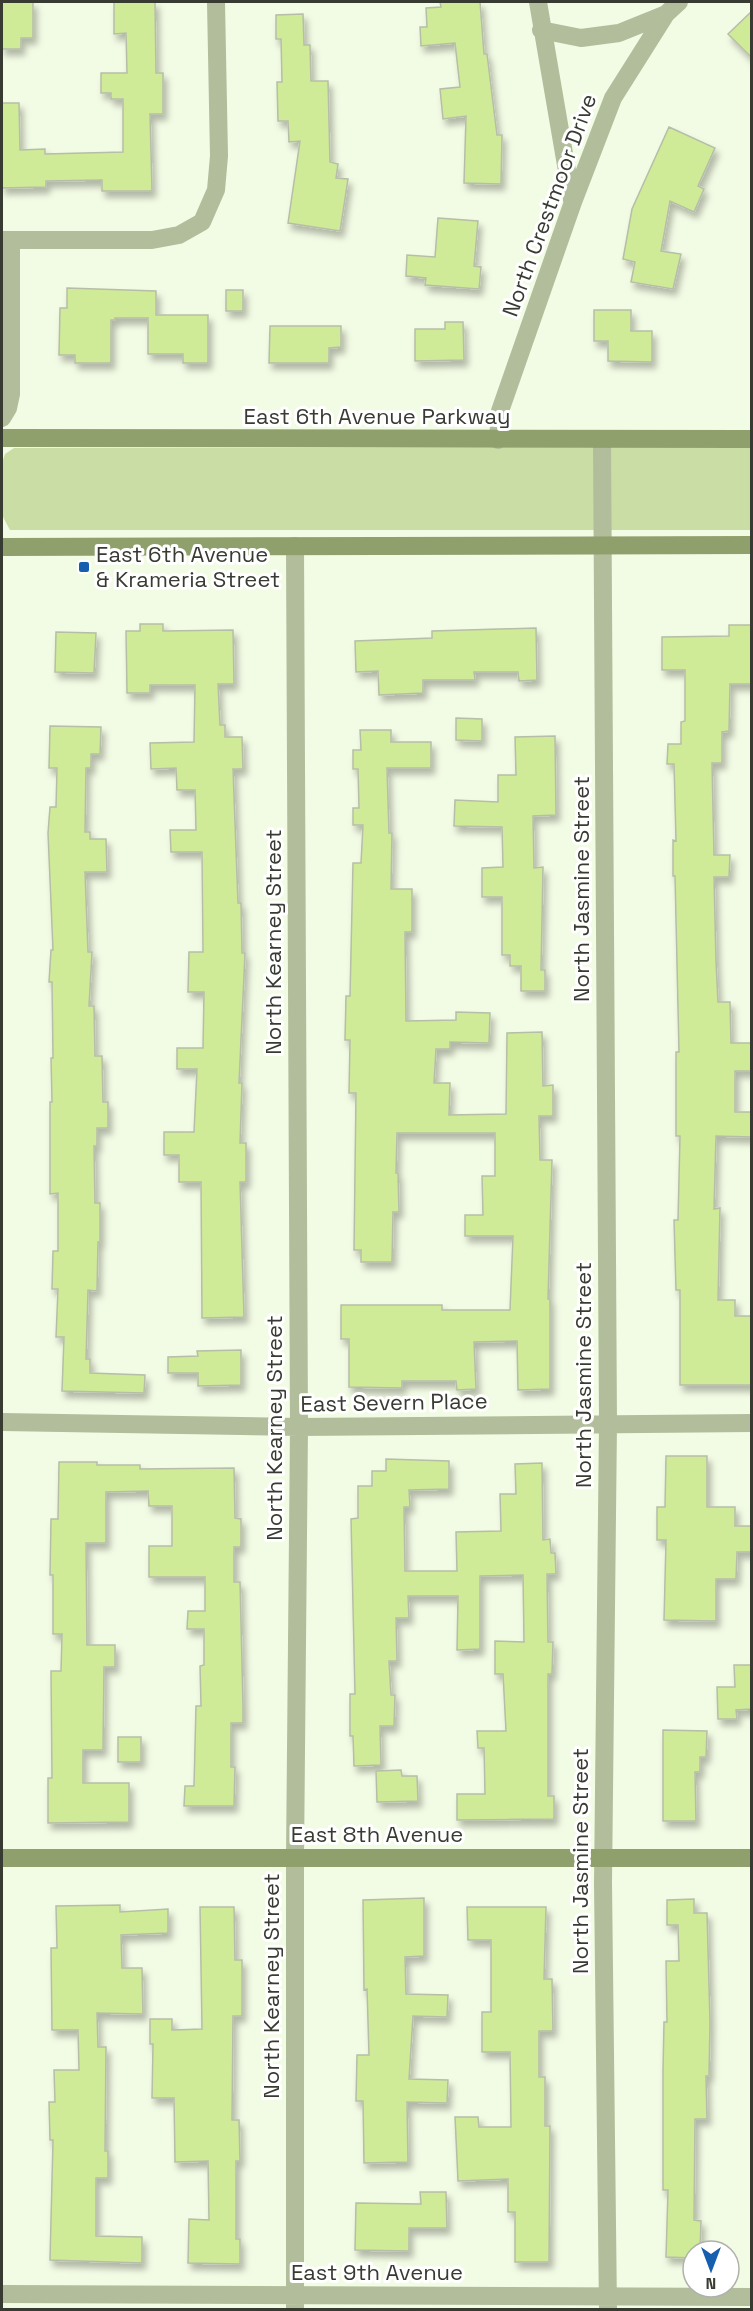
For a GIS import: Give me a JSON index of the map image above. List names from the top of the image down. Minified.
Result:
{"streets":{"main road":["East 6th Avenue Parkway","East 8th Avenue"],"street":["North Crestmoor Drive","North Jasmine Street","North Kearney Street","East Severn Place","East 9th Avenue"]},"crossings":[["North Crestmoor Drive","East 6th Avenue Parkway"],["East 6th Avenue Parkway","North Jasmine Street"],["North Jasmine Street","East Severn Place"],["North Jasmine Street","East 8th Avenue"],["North Jasmine Street","East 9th Avenue"],["North Kearney Street","East Severn Place"],["North Kearney Street","East 8th Avenue"],["North Kearney Street","East 9th Avenue"]],"places":{"transit":["East 6th Avenue & Krameria Street"]},"north":"bottom"}
